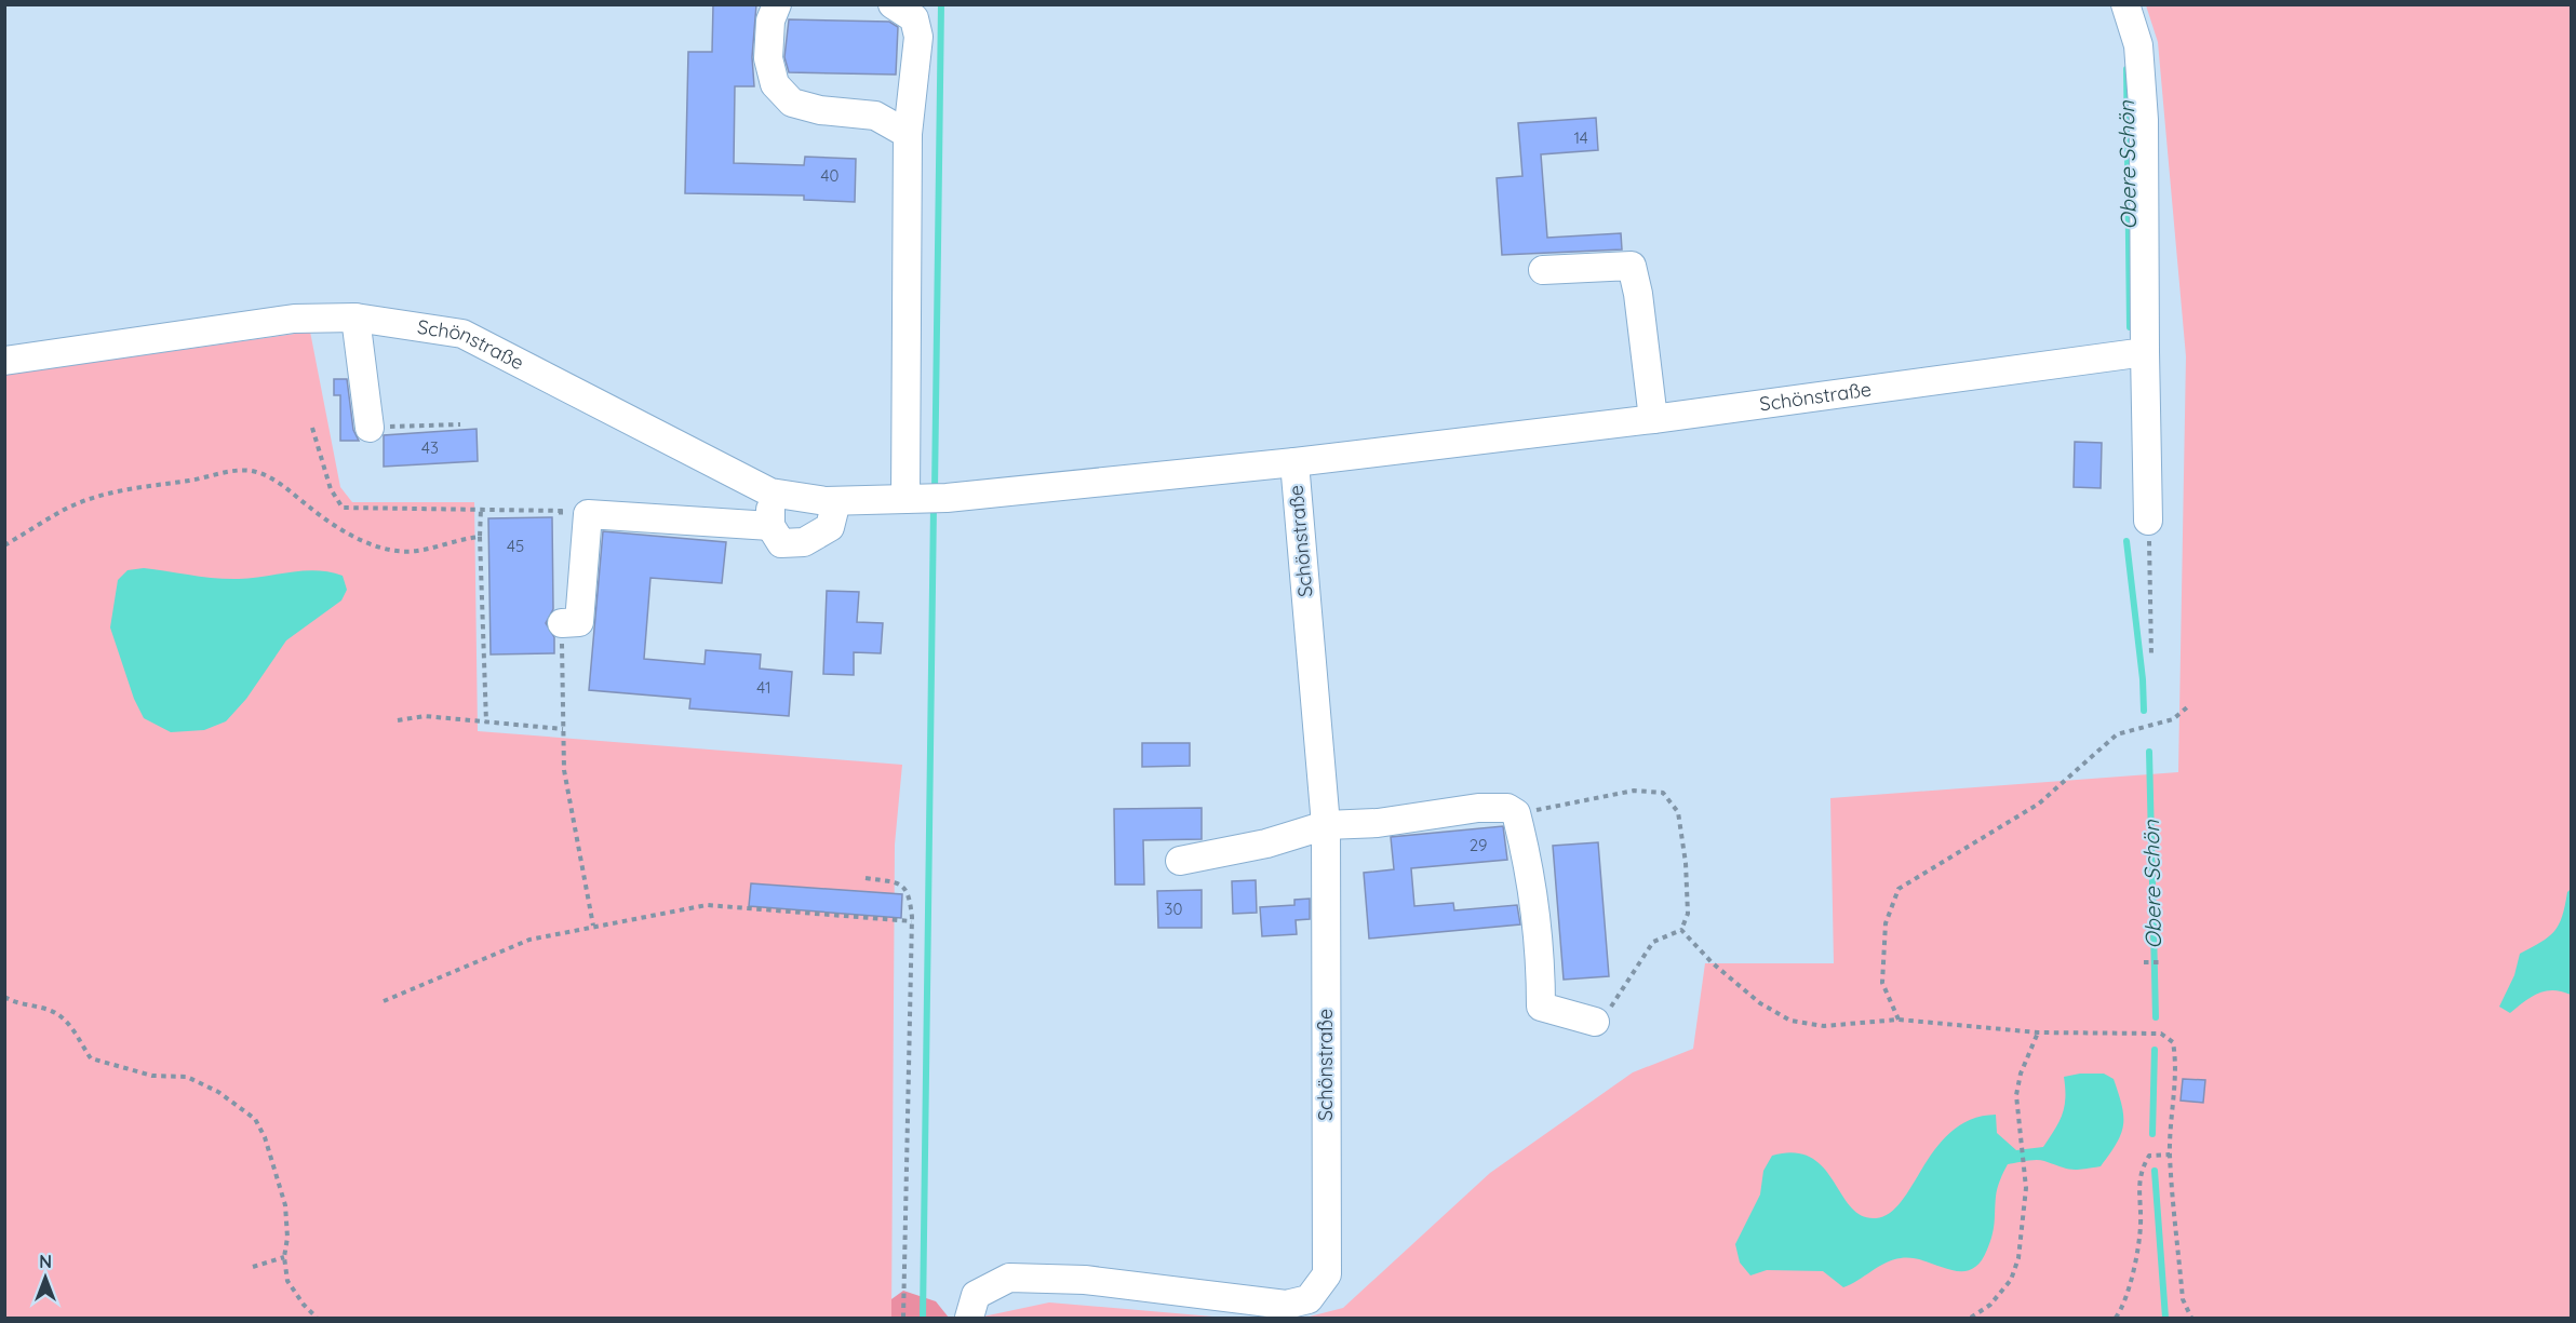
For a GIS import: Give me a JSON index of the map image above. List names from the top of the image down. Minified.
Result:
{"streets":{"street":["Schönstraße"]},"water":["Obere Schön"],"house_numbers":["14","40","43","45","41","29","30"],"north":"top"}
